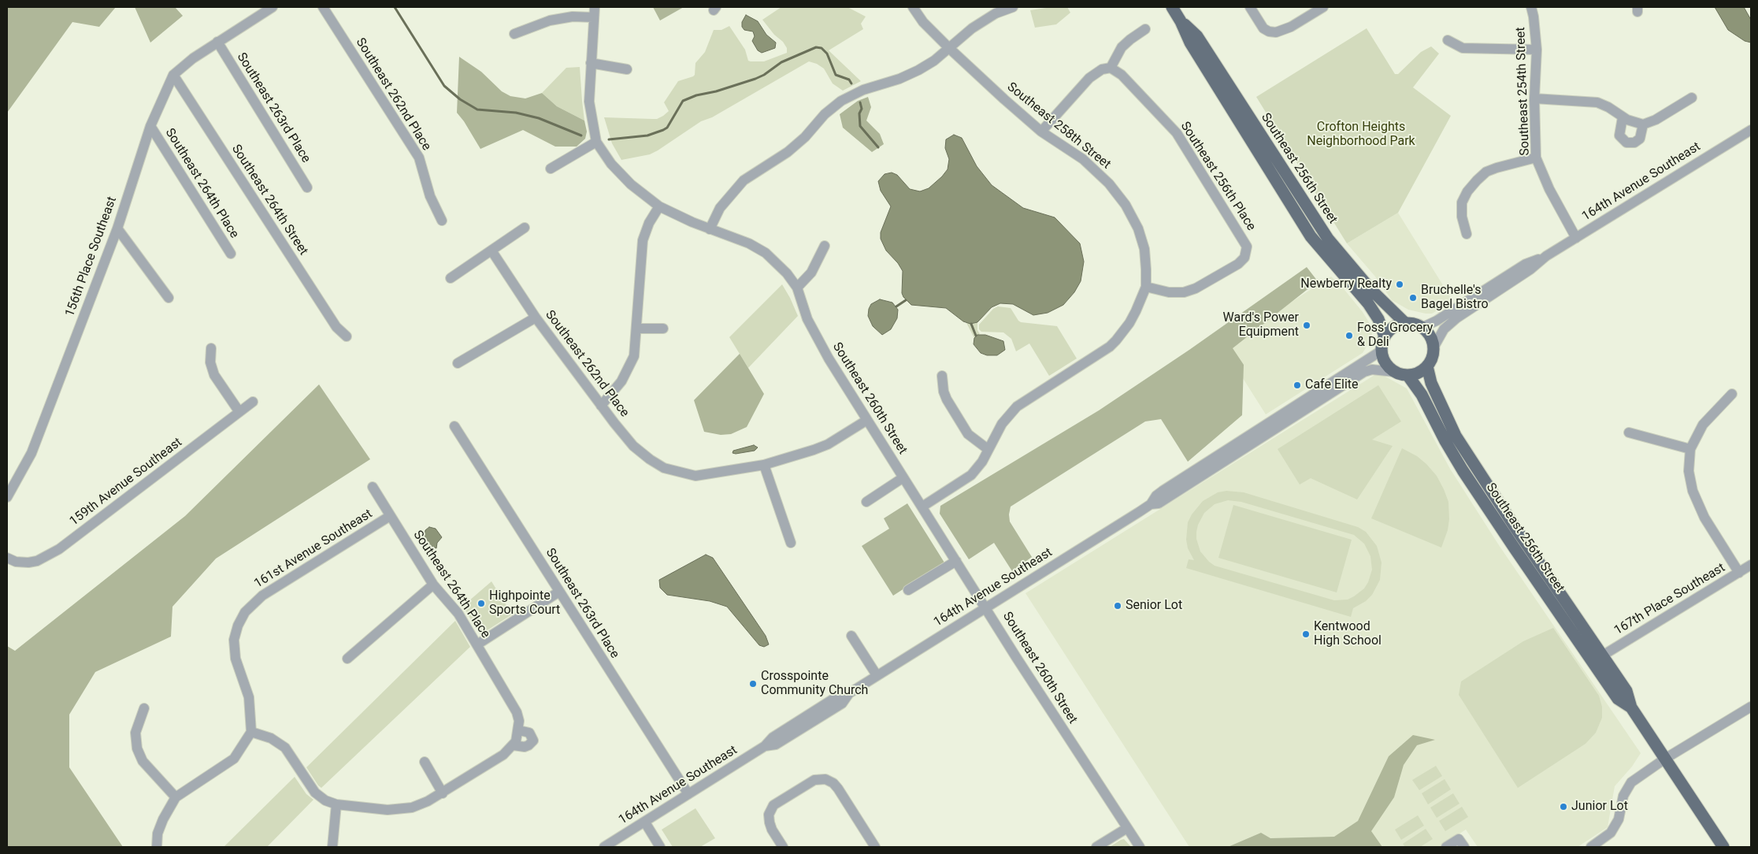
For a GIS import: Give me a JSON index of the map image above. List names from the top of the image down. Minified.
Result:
{"streets":{"main road":["Southeast 256th Street"],"street":["Southeast 254th Street","Southeast 262nd Place","Southeast 263rd Place","Southeast 258th Street","Southeast 256th Place","164th Avenue Southeast","Southeast 264th Place","Southeast 264th Street","156th Place Southeast","Southeast 260th Street","159th Avenue Southeast","161st Avenue Southeast","167th Place Southeast"]},"crossings":[["Southeast 254th Street","164th Avenue Southeast"],["Southeast 262nd Place","Southeast 260th Street"],["Southeast 263rd Place","164th Avenue Southeast"],["Southeast 263rd Place","156th Place Southeast"],["Southeast 258th Street","Southeast 256th Place"],["Southeast 256th Street","164th Avenue Southeast"],["Southeast 256th Street","167th Place Southeast"],["164th Avenue Southeast","Southeast 260th Street"],["Southeast 264th Place","156th Place Southeast"],["Southeast 264th Place","161st Avenue Southeast"],["Southeast 264th Street","156th Place Southeast"]],"parks":["Crofton Heights Neighborhood Park"],"places":["Newberry Realty","Bruchelle's Bagel Bistro","Ward's Power Equipment","Foss' Grocery & Deli","Cafe Elite","Highpointe Sports Court","Senior Lot","Kentwood High School","Crosspointe Community Church","Junior Lot"]}
